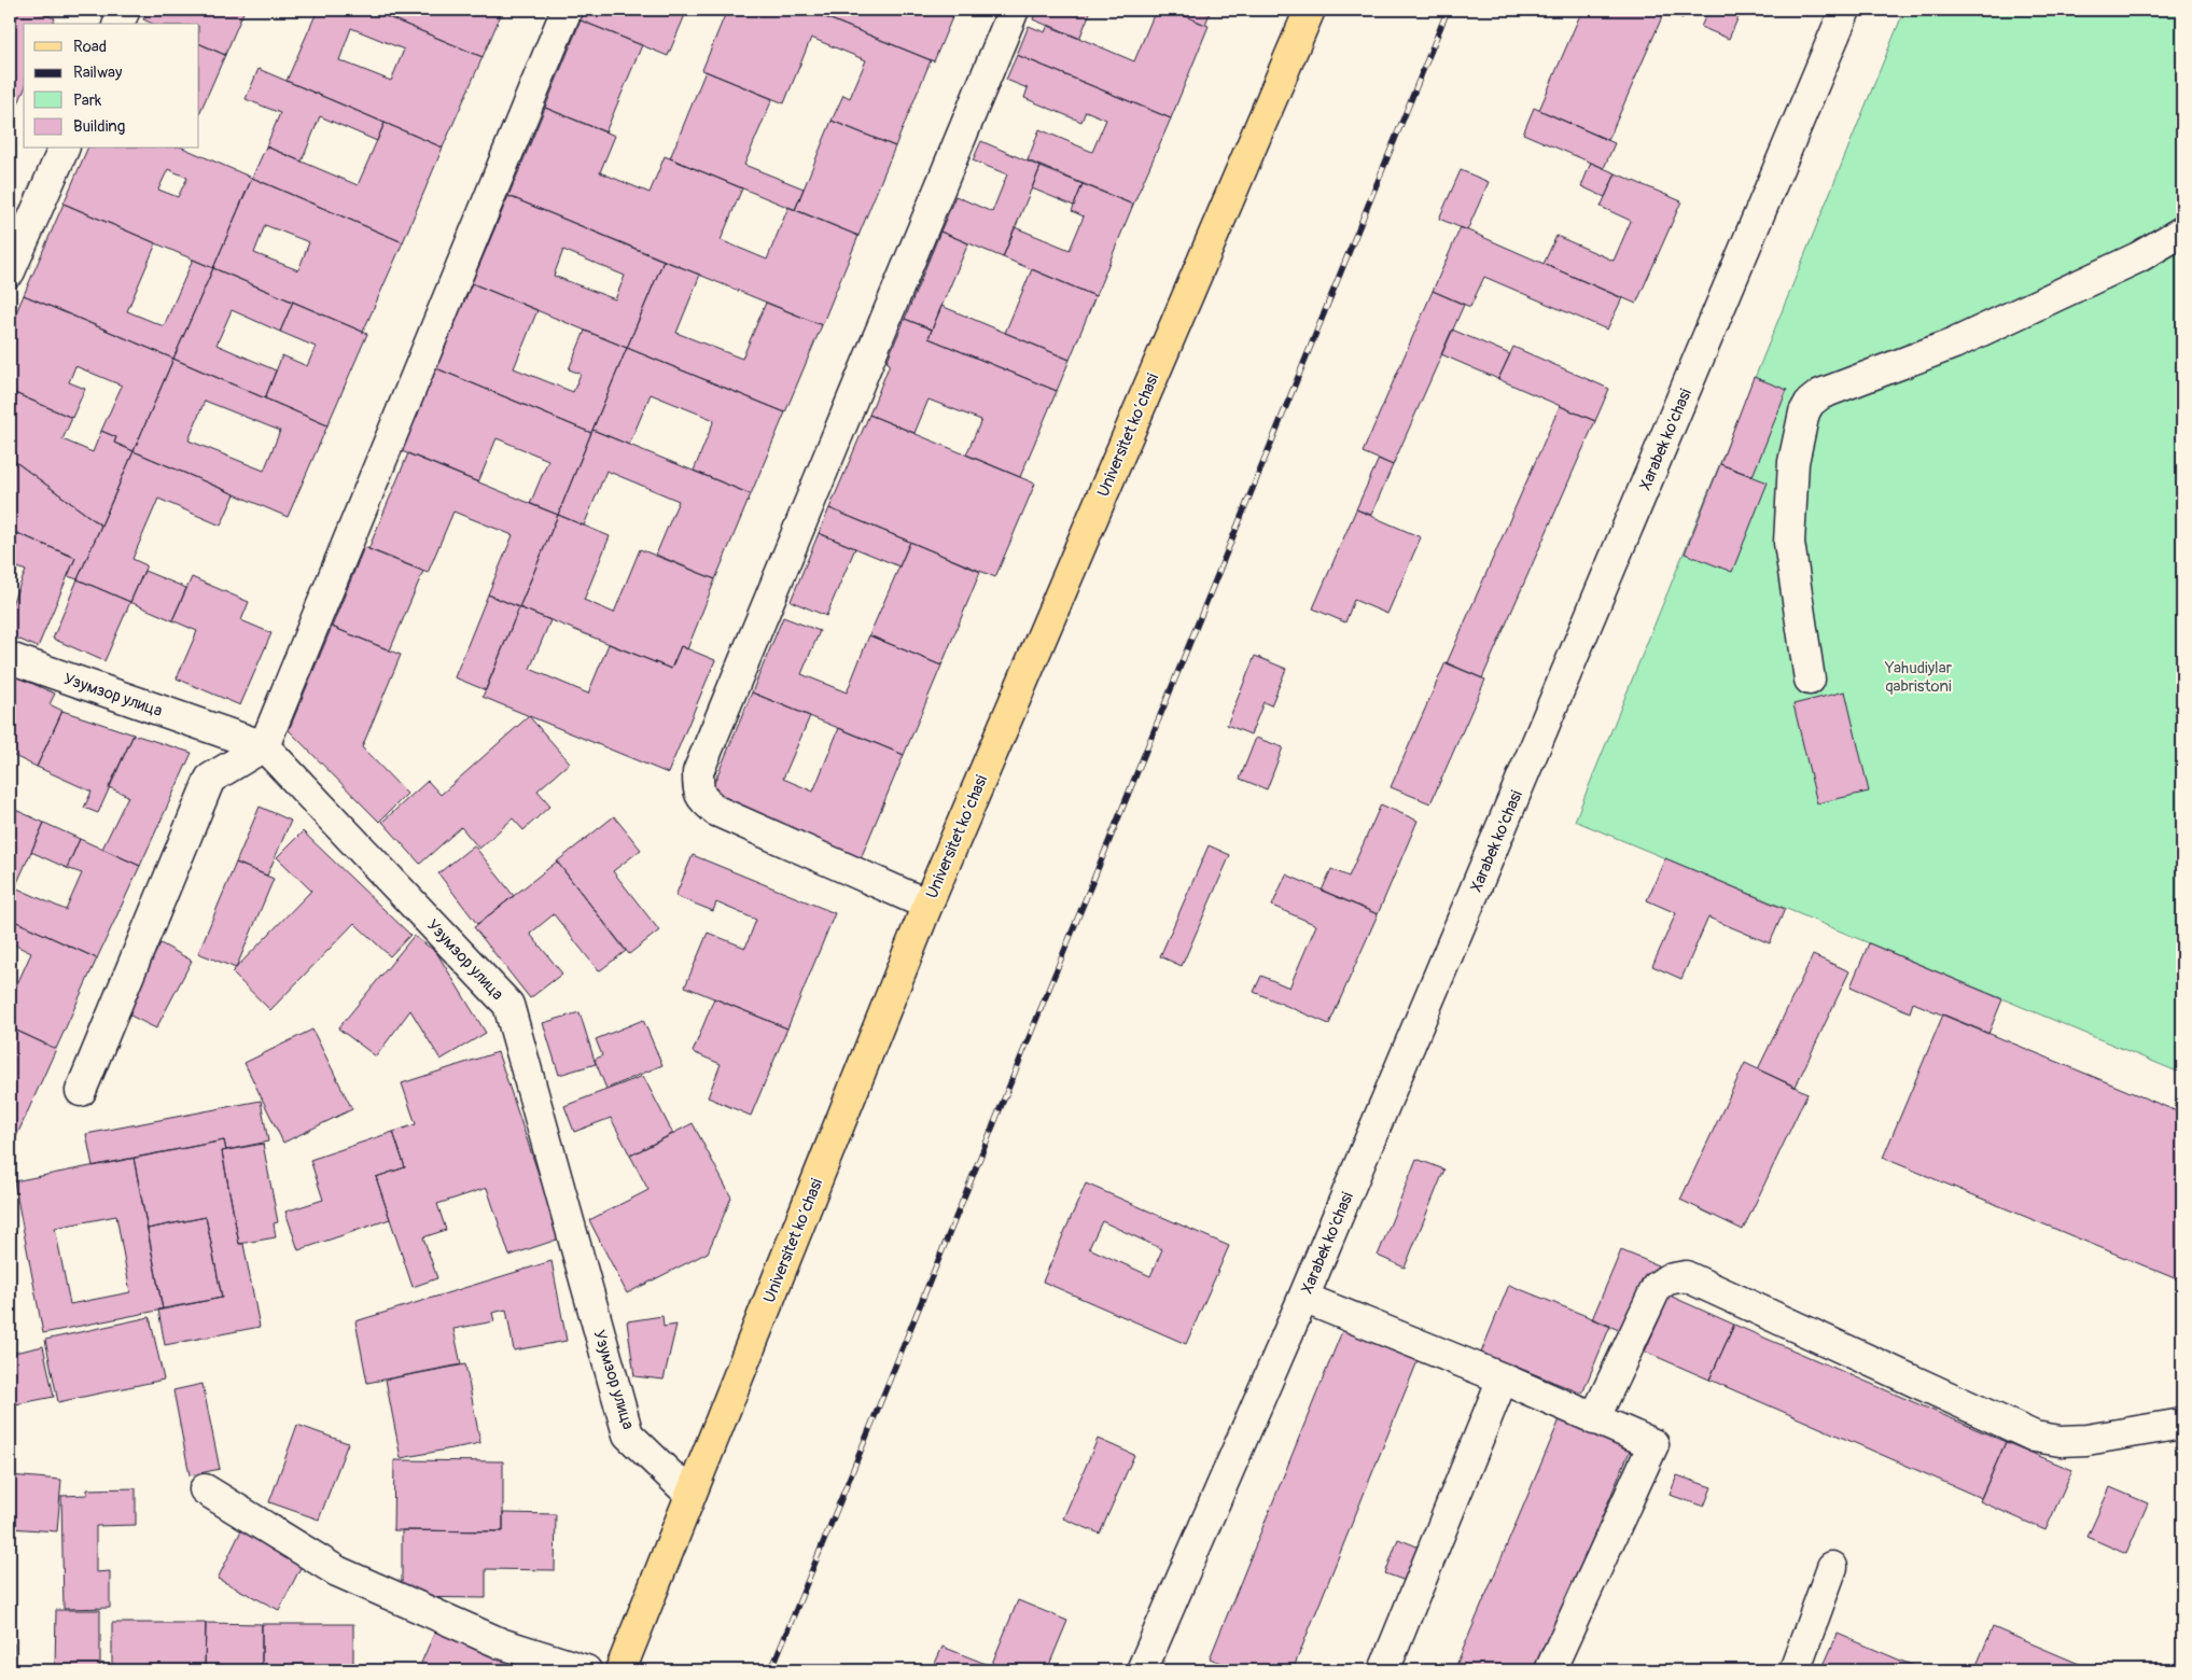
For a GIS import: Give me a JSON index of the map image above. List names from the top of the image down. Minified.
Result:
{"streets":{"main road":["Universitet kо‘chasi"],"street":["Xarabek ko'chasi","Узумзор улица"]},"crossings":[["Universitet kо‘chasi","Узумзор улица"]],"parks":["Yahudiylar qabristoni"],"legend":["Road","Railway","Park","Building"]}
